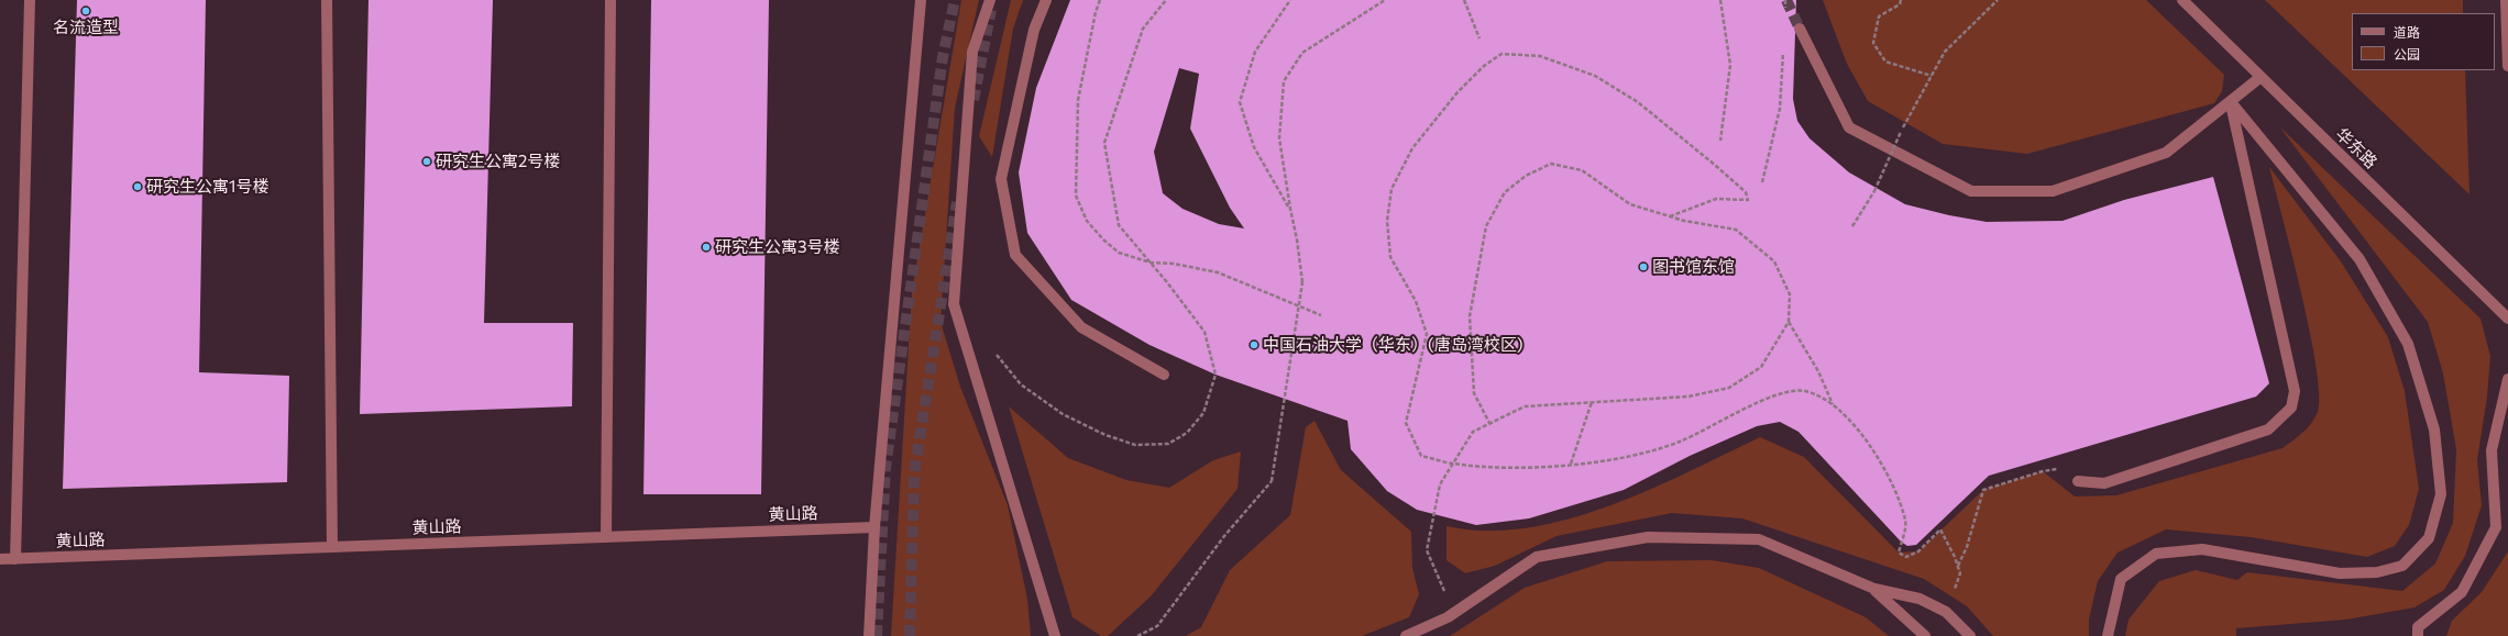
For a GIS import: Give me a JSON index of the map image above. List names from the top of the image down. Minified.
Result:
{"streets":{"street":["华东路","黄山路"]},"places":["名流造型","研究生公寓2号楼","研究生公寓1号楼","研究生公寓3号楼","图书馆东馆","中国石油大学（华东）(唐岛湾校区)"],"legend":["道路","公园"]}
